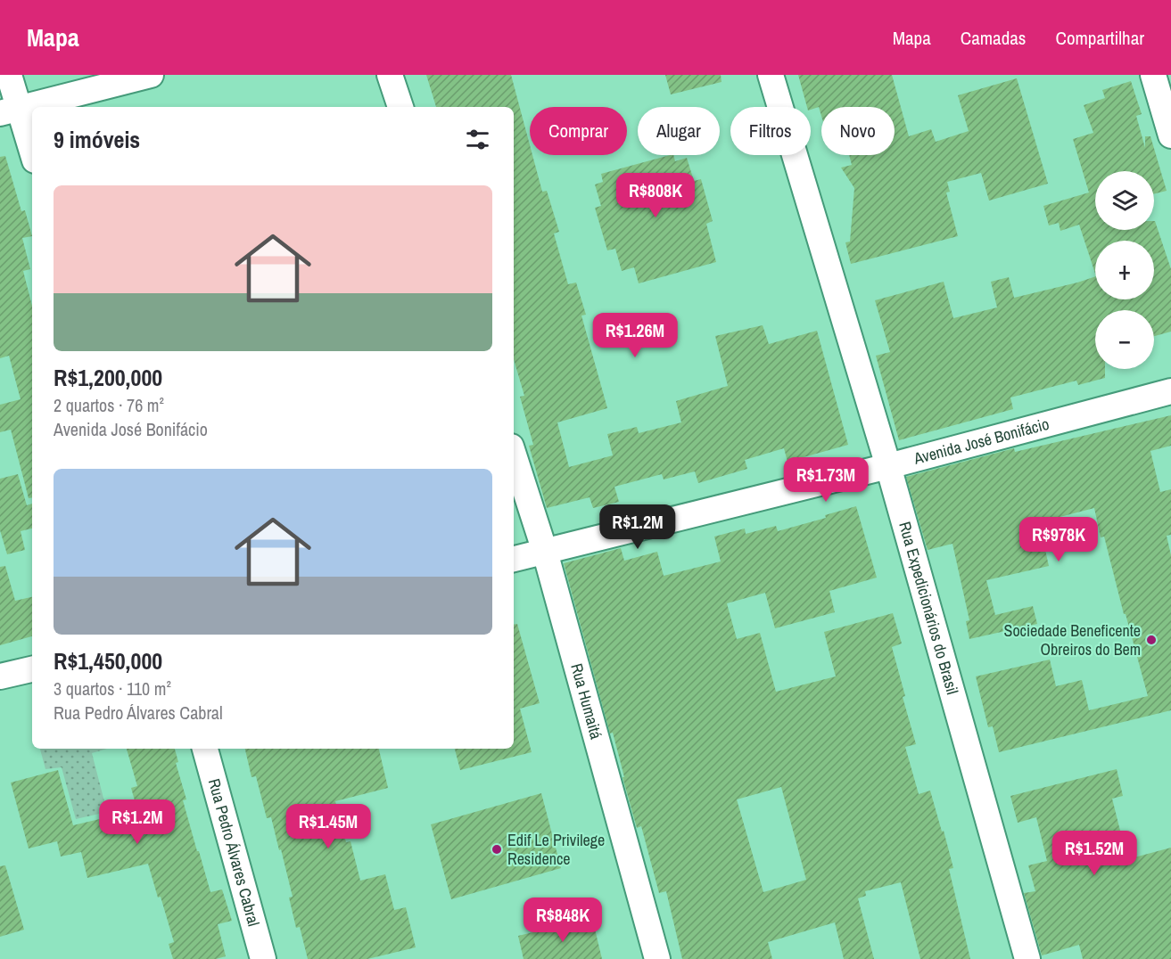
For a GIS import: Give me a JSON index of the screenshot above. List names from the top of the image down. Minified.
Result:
{"streets":{"street":["Avenida José Bonifácio","Rua Expedicionários do Brasil","Rua Humaitá","Rua Pedro Álvares Cabral"]},"crossings":[["Avenida José Bonifácio","Rua Expedicionários do Brasil"],["Avenida José Bonifácio","Rua Humaitá"]],"places":["Sociedade Beneficente Obreiros do Bem","Edif Le Privilege Residence"],"page":{"header":"Mapa","nav":["Mapa","Camadas","Compartilhar"],"chip":["Comprar","Alugar","Filtros","Novo"],"heading":"9 imóveis","map_buttons":["+","−"],"list":[{"name":"R$1,200,000","note":"2 quartos · 76 m² · Avenida José Bonifácio"},{"name":"R$1,450,000","note":"3 quartos · 110 m² · Rua Pedro Álvares Cabral"}],"price":["R$808K","R$1.26M","R$1.73M","R$1.2M","R$978K","R$1.2M","R$1.45M","R$1.52M","R$848K"]}}
